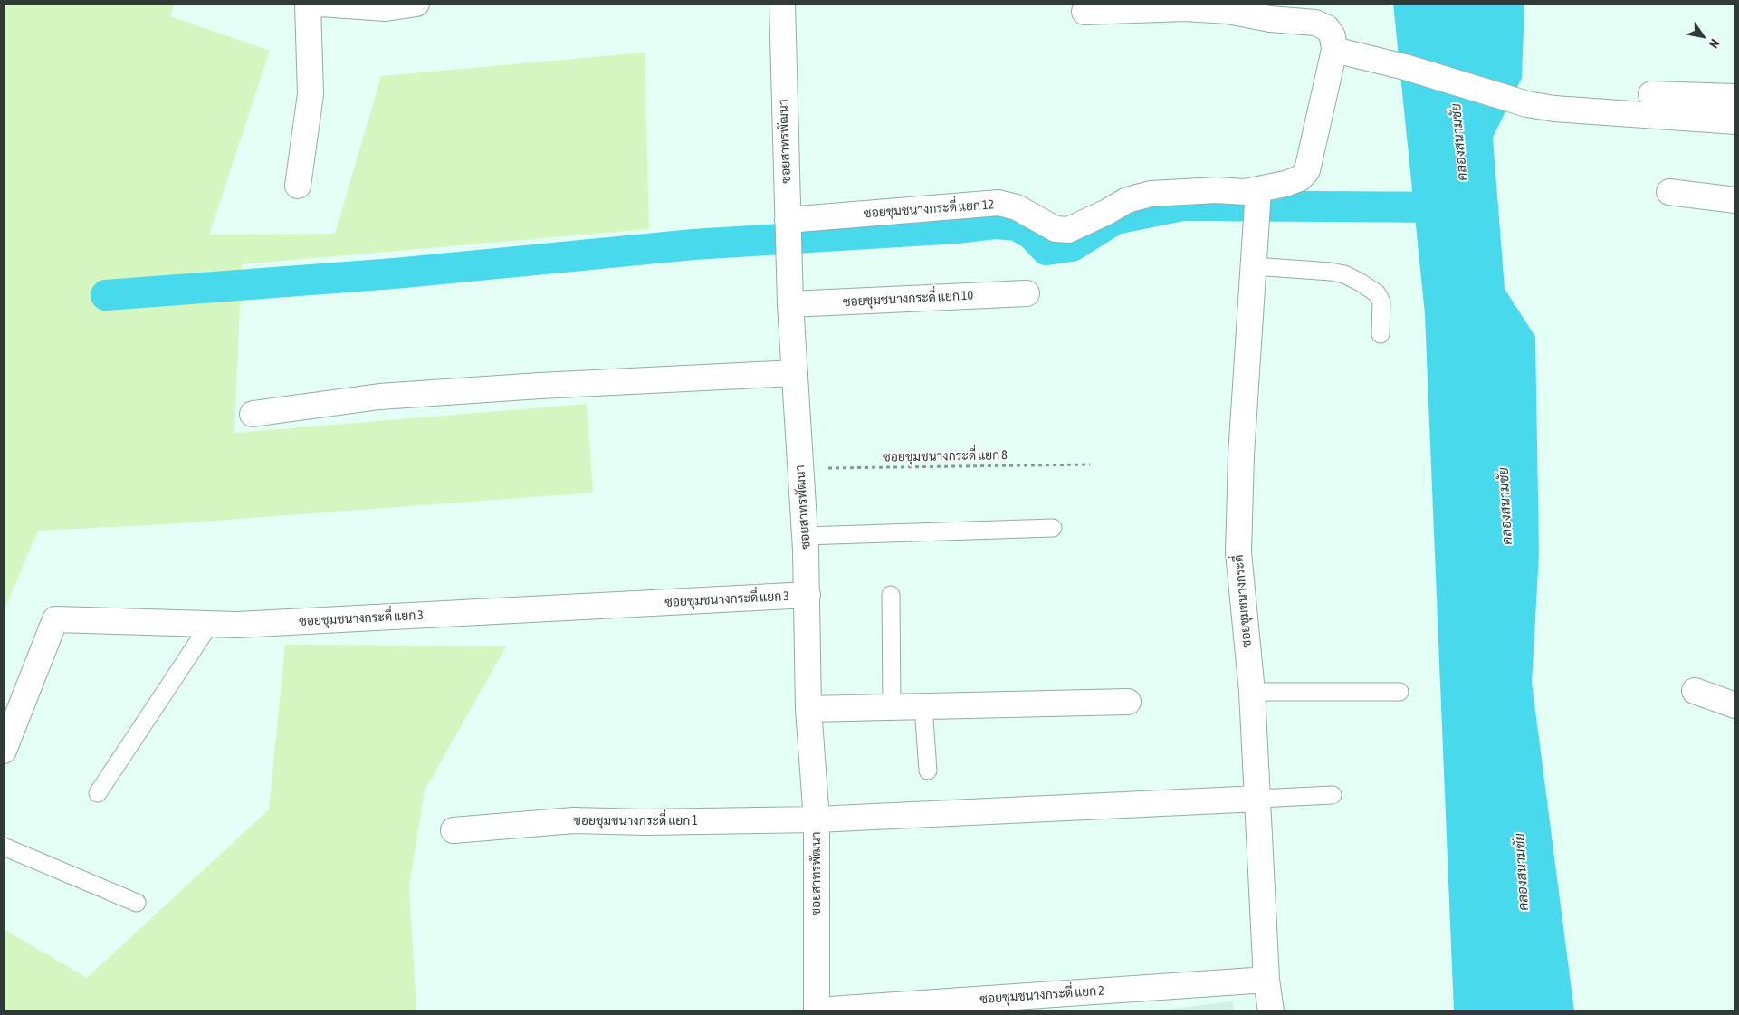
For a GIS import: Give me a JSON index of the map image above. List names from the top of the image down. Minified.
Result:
{"streets":{"street":["ซอยสาทรพัฒนา","ซอยชุมชนางกระดี่ แยก 12","ซอยชุมชนางกระดี่ แยก 10","ซอยชุมชนางกระดี่ แยก 3","ซอยชุมชนางกระดี่","ซอยชุมชนางกระดี่ แยก 1","ซอยชุมชนางกระดี่ แยก 2"],"path":["ซอยชุมชนางกระดี่ แยก 8"]},"crossings":[["ซอยสาทรพัฒนา","ซอยชุมชนางกระดี่ แยก 12"],["ซอยสาทรพัฒนา","ซอยชุมชนางกระดี่ แยก 10"],["ซอยสาทรพัฒนา","ซอยชุมชนางกระดี่ แยก 8"],["ซอยสาทรพัฒนา","ซอยชุมชนางกระดี่ แยก 3"],["ซอยสาทรพัฒนา","ซอยชุมชนางกระดี่ แยก 1"],["ซอยสาทรพัฒนา","ซอยชุมชนางกระดี่ แยก 2"],["ซอยชุมชนางกระดี่ แยก 12","ซอยชุมชนางกระดี่"],["ซอยชุมชนางกระดี่","ซอยชุมชนางกระดี่ แยก 1"],["ซอยชุมชนางกระดี่","ซอยชุมชนางกระดี่ แยก 2"]],"water":["คลองสนามชัย"],"north":"bottom right"}
